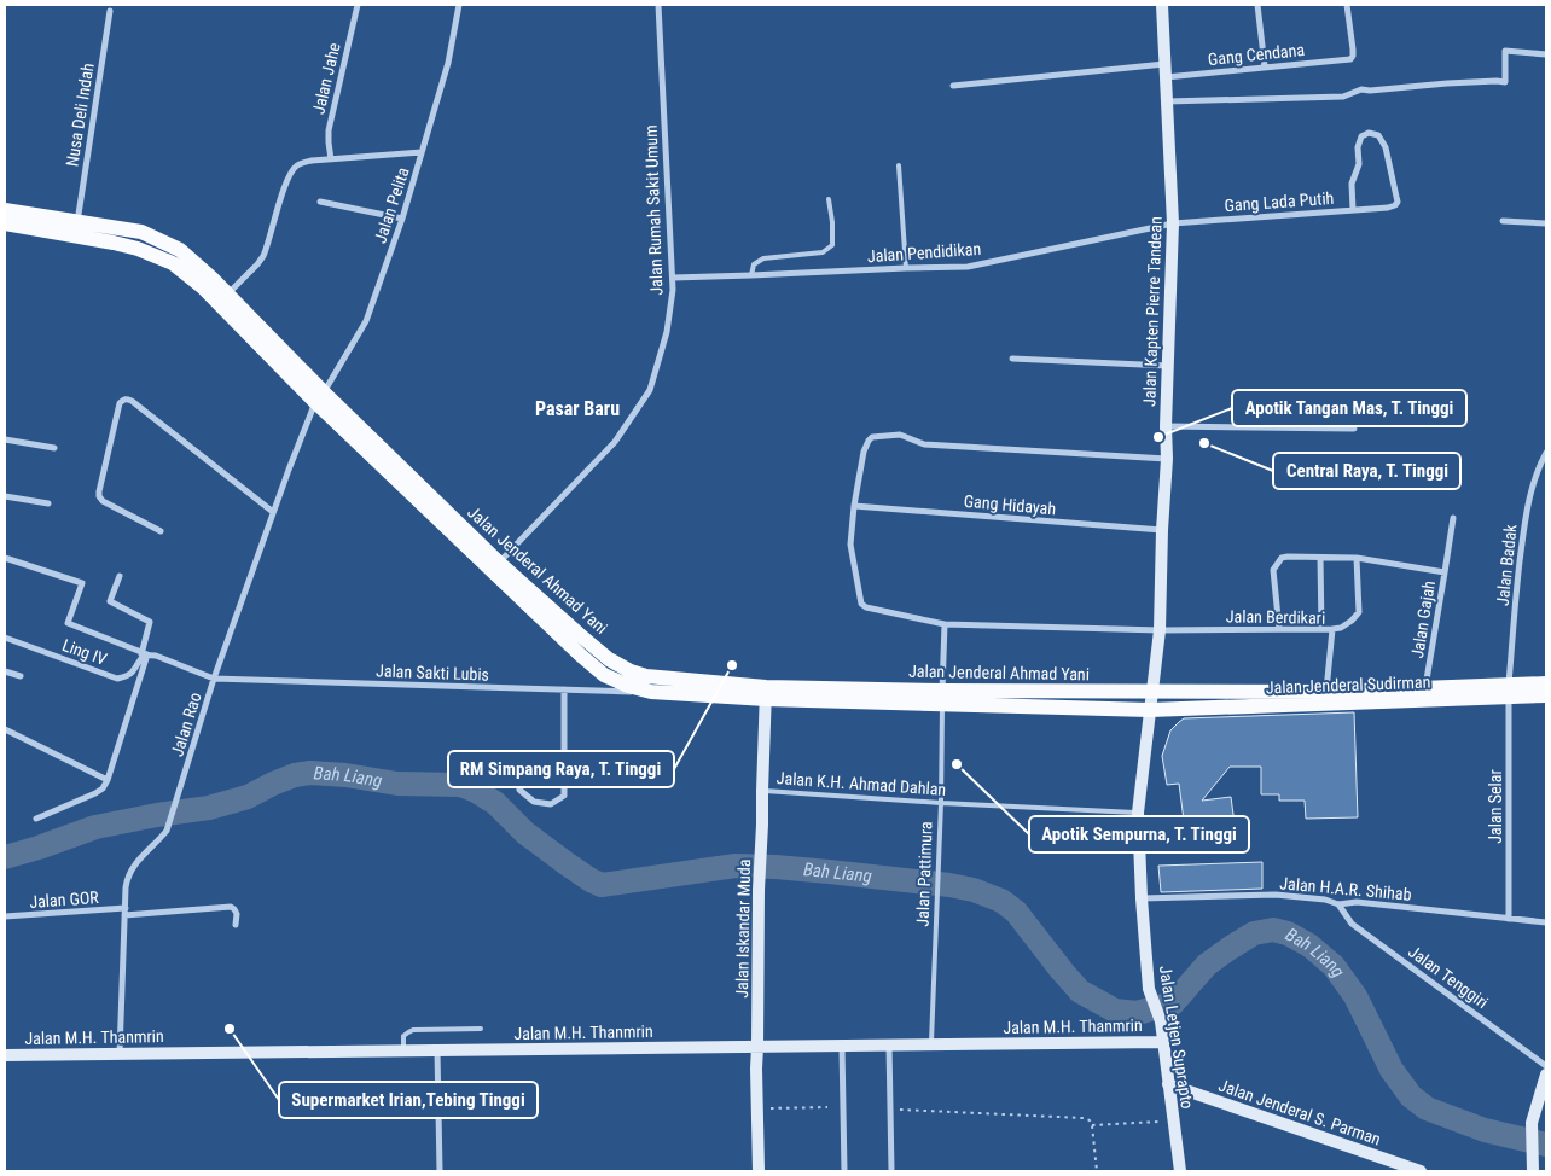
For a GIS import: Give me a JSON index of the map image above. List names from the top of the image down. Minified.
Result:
{"streets":{"main road":["Jalan Jenderal Ahmad Yani","Jalan Jenderal Sudirman"],"street":["Gang Cendana","Jalan Jahe","Nusa Deli Indah","Gang Lada Putih","Jalan Pelita","Jalan Rumah Sakit Umum","Jalan Pendidikan","Jalan Kapten Pierre Tandean","Gang Hidayah","Jalan Badak","Jalan Berdikari","Jalan Gajah","Ling IV","Jalan Sakti Lubis","Jalan Rao","Jalan Selar","Jalan Pattimura","Jalan H.A.R. Shihab","Jalan GOR","Jalan Iskandar Muda","Jalan Tenggiri","Jalan M.H. Thanmrin","Jalan Letjen Suprapto","Jalan Jenderal S. Parman"],"lane":["Jalan K.H. Ahmad Dahlan"]},"crossings":[["Gang Cendana","Jalan Kapten Pierre Tandean"],["Nusa Deli Indah","Jalan Jenderal Ahmad Yani"],["Gang Lada Putih","Jalan Pendidikan"],["Gang Lada Putih","Jalan Kapten Pierre Tandean"],["Jalan Pelita","Jalan Jenderal Ahmad Yani"],["Jalan Pelita","Jalan Rao"],["Jalan Rumah Sakit Umum","Jalan Pendidikan"],["Jalan Rumah Sakit Umum","Jalan Jenderal Ahmad Yani"],["Jalan Pendidikan","Jalan Kapten Pierre Tandean"],["Jalan Kapten Pierre Tandean","Gang Hidayah"],["Jalan Kapten Pierre Tandean","Jalan Jenderal Ahmad Yani"],["Jalan Kapten Pierre Tandean","Jalan Berdikari"],["Jalan Kapten Pierre Tandean","Jalan Jenderal Sudirman"],["Jalan Kapten Pierre Tandean","Jalan Letjen Suprapto"],["Jalan Badak","Jalan Jenderal Sudirman"],["Jalan Badak","Jalan Selar"],["Jalan Jenderal Ahmad Yani","Jalan Sakti Lubis"],["Jalan Jenderal Ahmad Yani","Jalan Jenderal Sudirman"],["Jalan Jenderal Ahmad Yani","Jalan Rao"],["Jalan Jenderal Ahmad Yani","Jalan Pattimura"],["Jalan Jenderal Ahmad Yani","Jalan Iskandar Muda"],["Jalan Jenderal Ahmad Yani","Jalan Letjen Suprapto"],["Jalan Berdikari","Jalan Gajah"],["Jalan Berdikari","Jalan Jenderal Sudirman"],["Jalan Gajah","Jalan Jenderal Sudirman"],["Jalan Sakti Lubis","Jalan Rao"],["Jalan Jenderal Sudirman","Jalan Selar"],["Jalan Jenderal Sudirman","Jalan Letjen Suprapto"],["Jalan Rao","Jalan GOR"],["Jalan Rao","Jalan M.H. Thanmrin"],["Jalan K.H. Ahmad Dahlan","Jalan Pattimura"],["Jalan K.H. Ahmad Dahlan","Jalan Iskandar Muda"],["Jalan K.H. Ahmad Dahlan","Jalan Letjen Suprapto"],["Jalan Selar","Jalan H.A.R. Shihab"],["Jalan Pattimura","Jalan M.H. Thanmrin"],["Jalan H.A.R. Shihab","Jalan Tenggiri"],["Jalan H.A.R. Shihab","Jalan Letjen Suprapto"],["Jalan Iskandar Muda","Jalan M.H. Thanmrin"],["Jalan M.H. Thanmrin","Jalan Letjen Suprapto"],["Jalan Letjen Suprapto","Jalan Jenderal S. Parman"]],"districts":["Pasar Baru"],"water":["Bah Liang"],"places":["Apotik Tangan Mas, T. Tinggi","Central Raya, T. Tinggi","RM Simpang Raya, T. Tinggi","Apotik Sempurna, T. Tinggi","Supermarket Irian,Tebing Tinggi"]}
